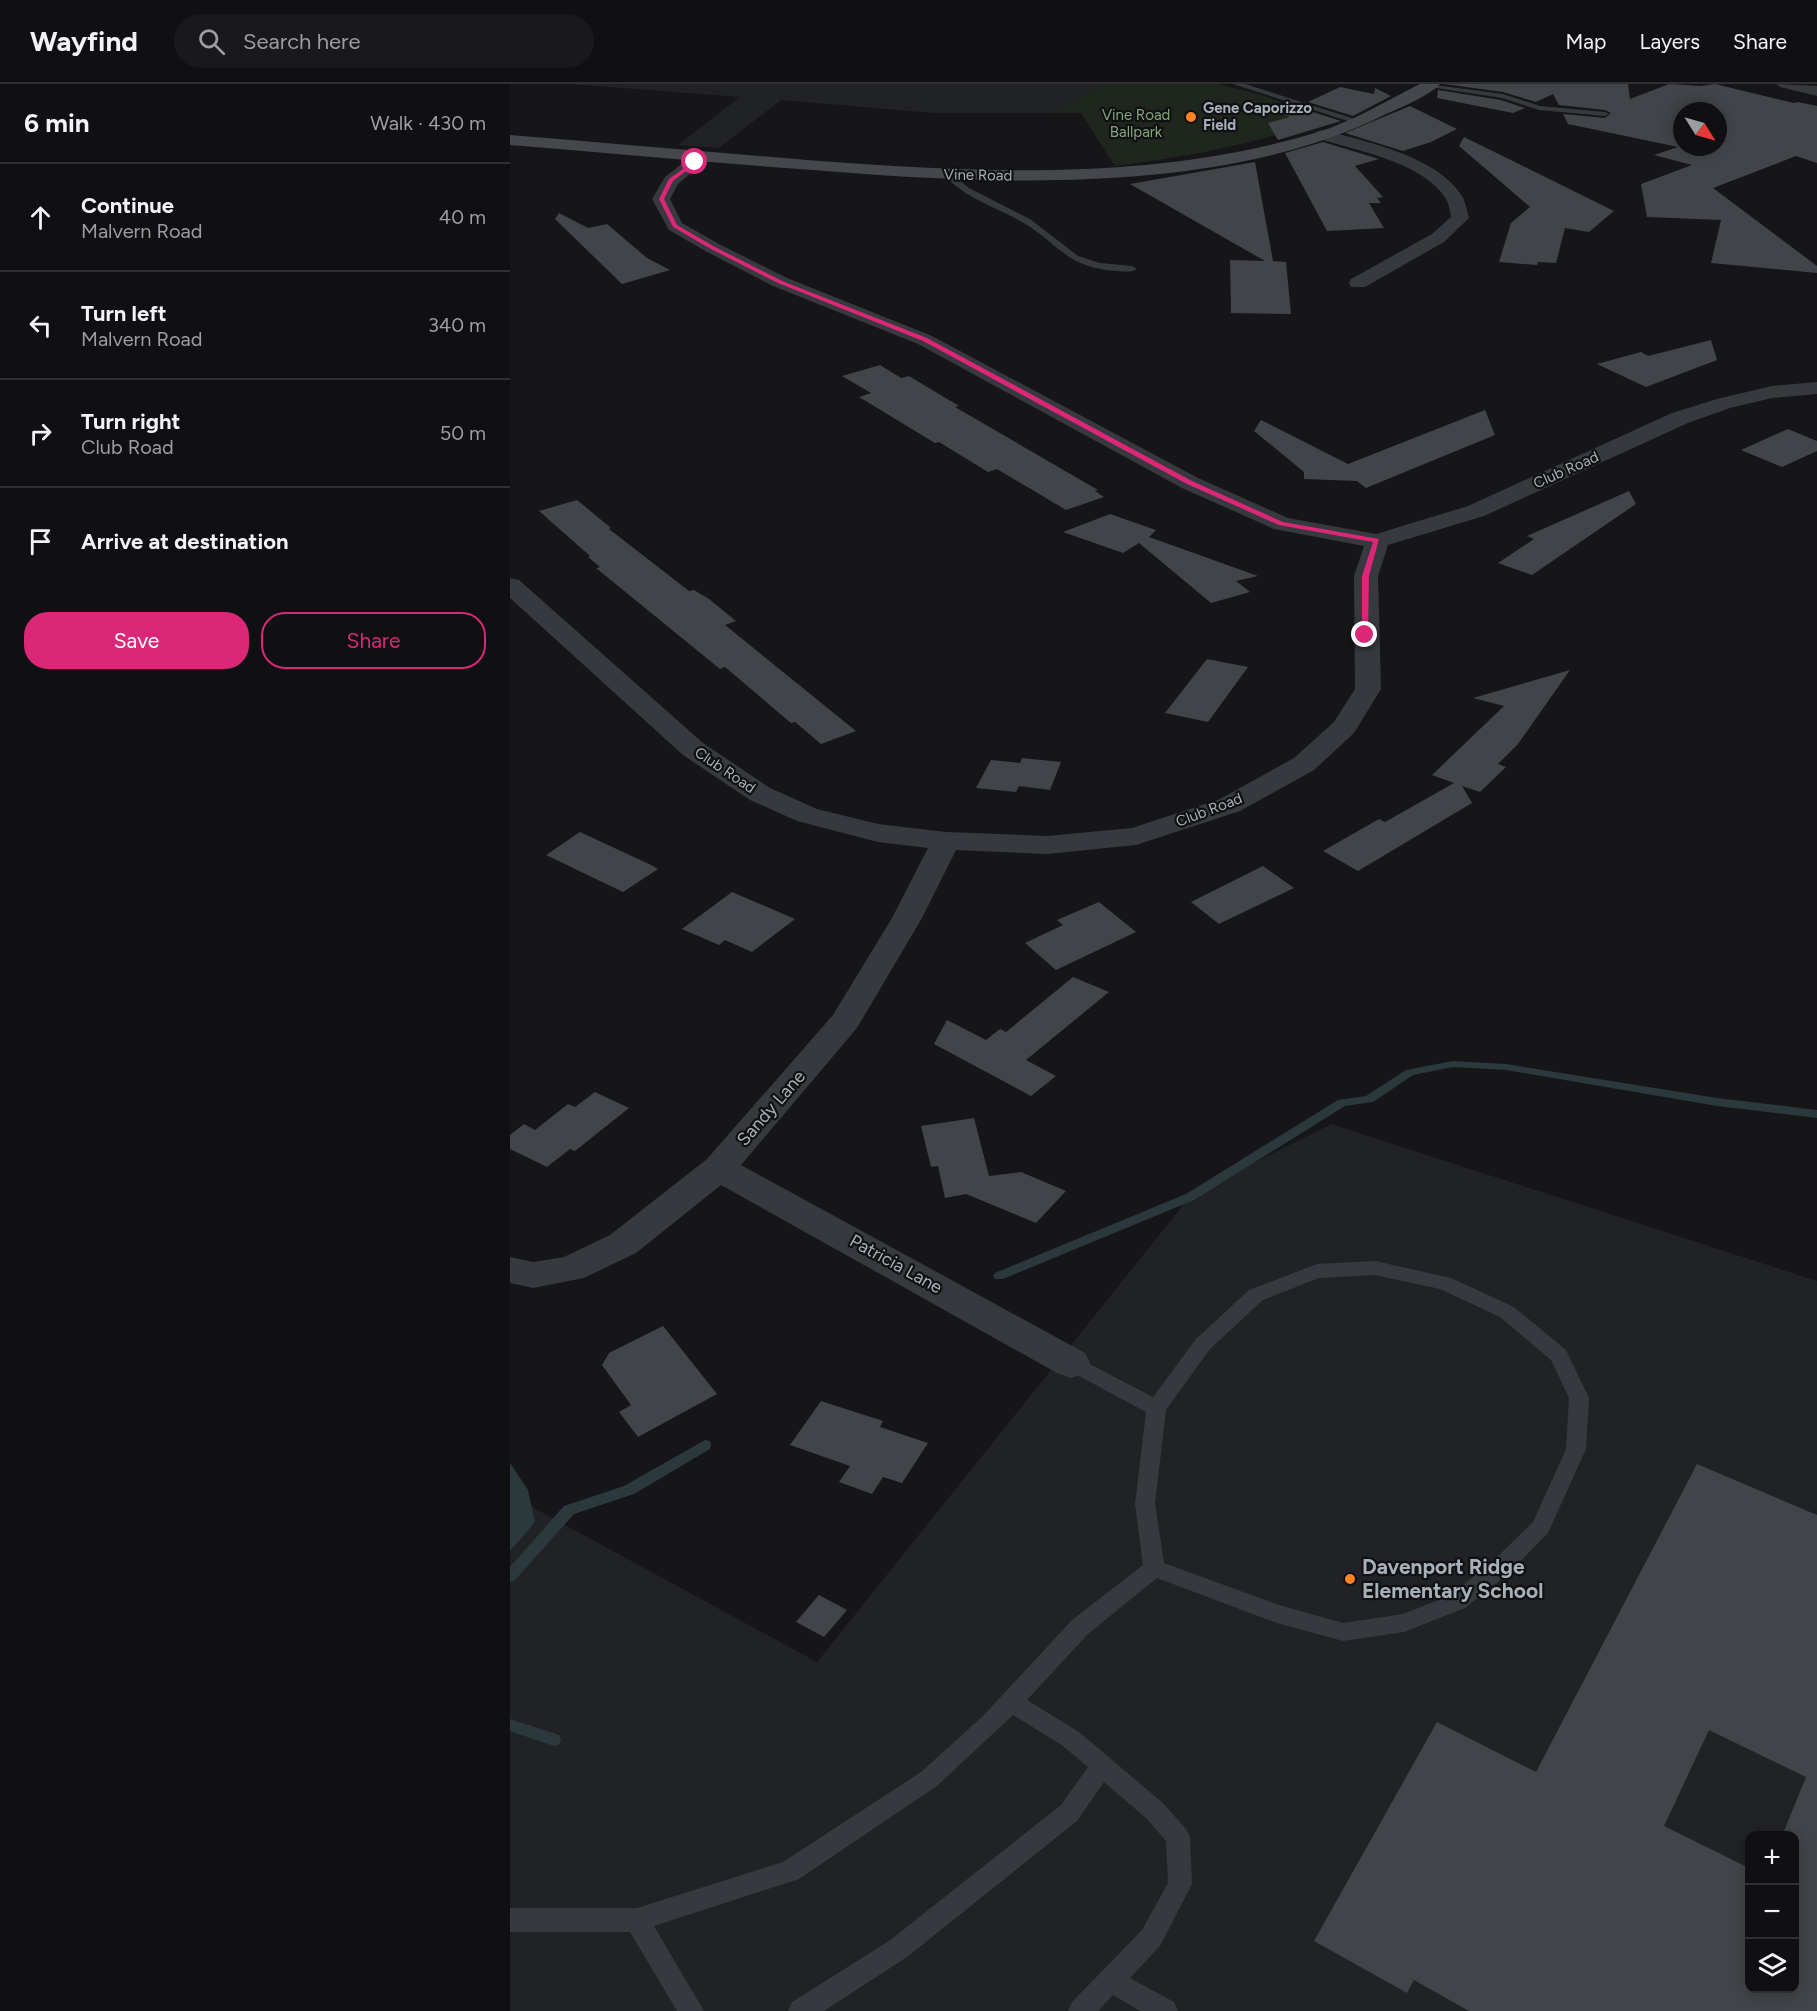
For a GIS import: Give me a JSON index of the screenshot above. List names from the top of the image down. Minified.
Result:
{"streets":{"street":["Vine Road","Club Road","Sandy Lane","Patricia Lane"]},"crossings":[["Club Road","Sandy Lane"],["Sandy Lane","Patricia Lane"]],"parks":["Vine Road Ballpark"],"places":["Gene Caporizzo Field","Davenport Ridge Elementary School"],"north":"bottom right","page":{"header":"Wayfind","search":"Search here","nav":["Map","Layers","Share"],"heading":["6 min","Walk · 430 m"],"list":[["Continue","Malvern Road","40 m"],["Turn left","Malvern Road","340 m"],["Turn right","Club Road","50 m"],"Arrive at destination"],"buttons":["Save","Share"],"map_buttons":["+","−"]}}
